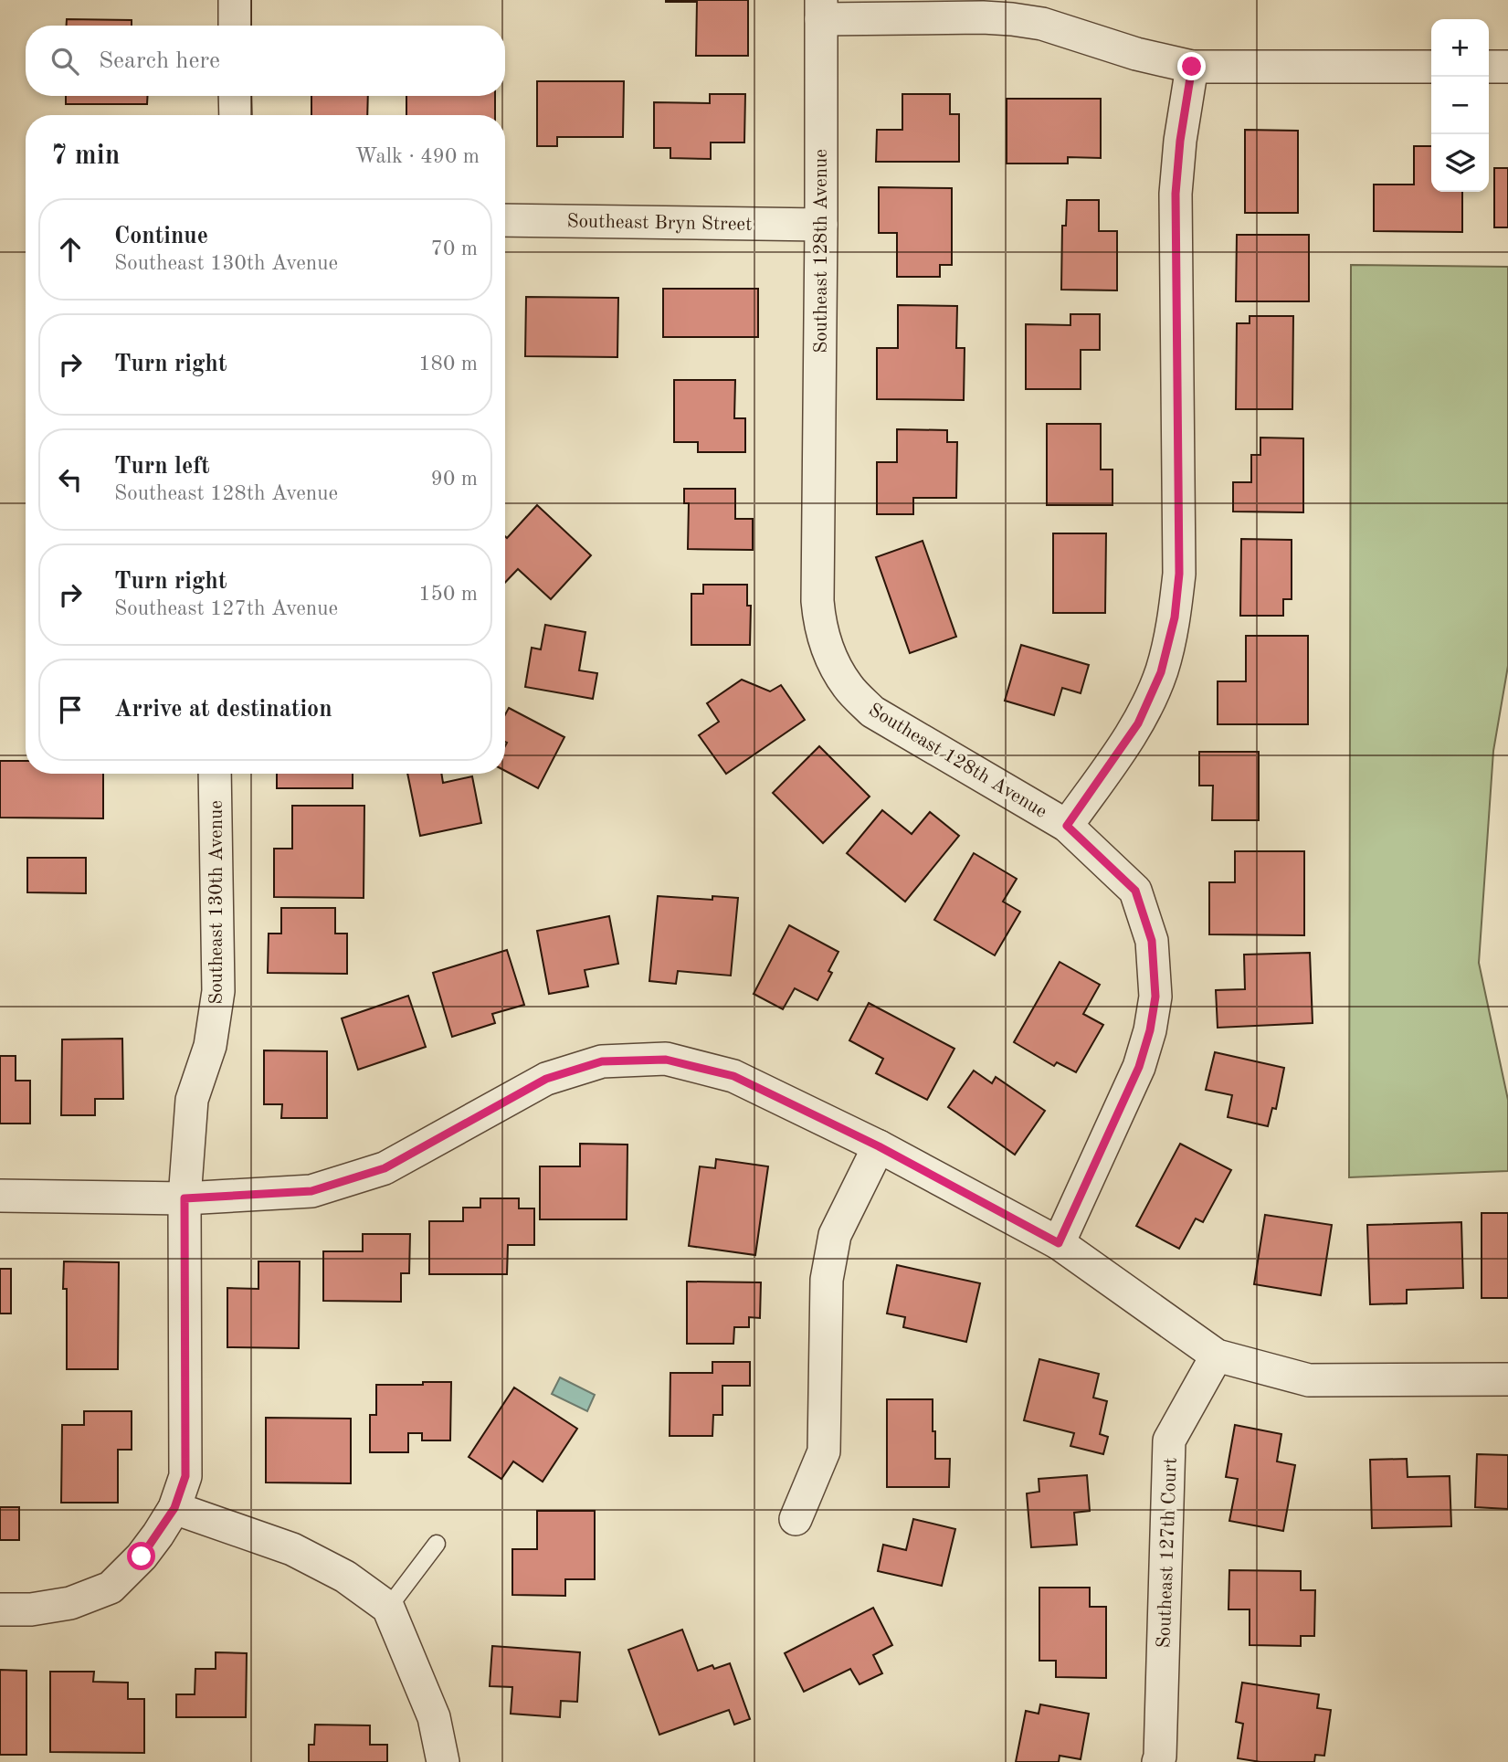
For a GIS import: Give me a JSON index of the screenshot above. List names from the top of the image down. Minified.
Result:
{"streets":{"street":["Southeast Bryn Street","Southeast 128th Avenue","Southeast 130th Avenue","Southeast 127th Court"]},"crossings":[["Southeast Bryn Street","Southeast 128th Avenue"]],"page":{"map_buttons":["+","−"],"search":"Search here","heading":["7 min","Walk · 490 m"],"list":[["Continue","Southeast 130th Avenue","70 m"],["Turn right","180 m"],["Turn left","Southeast 128th Avenue","90 m"],["Turn right","Southeast 127th Avenue","150 m"],"Arrive at destination"]}}
